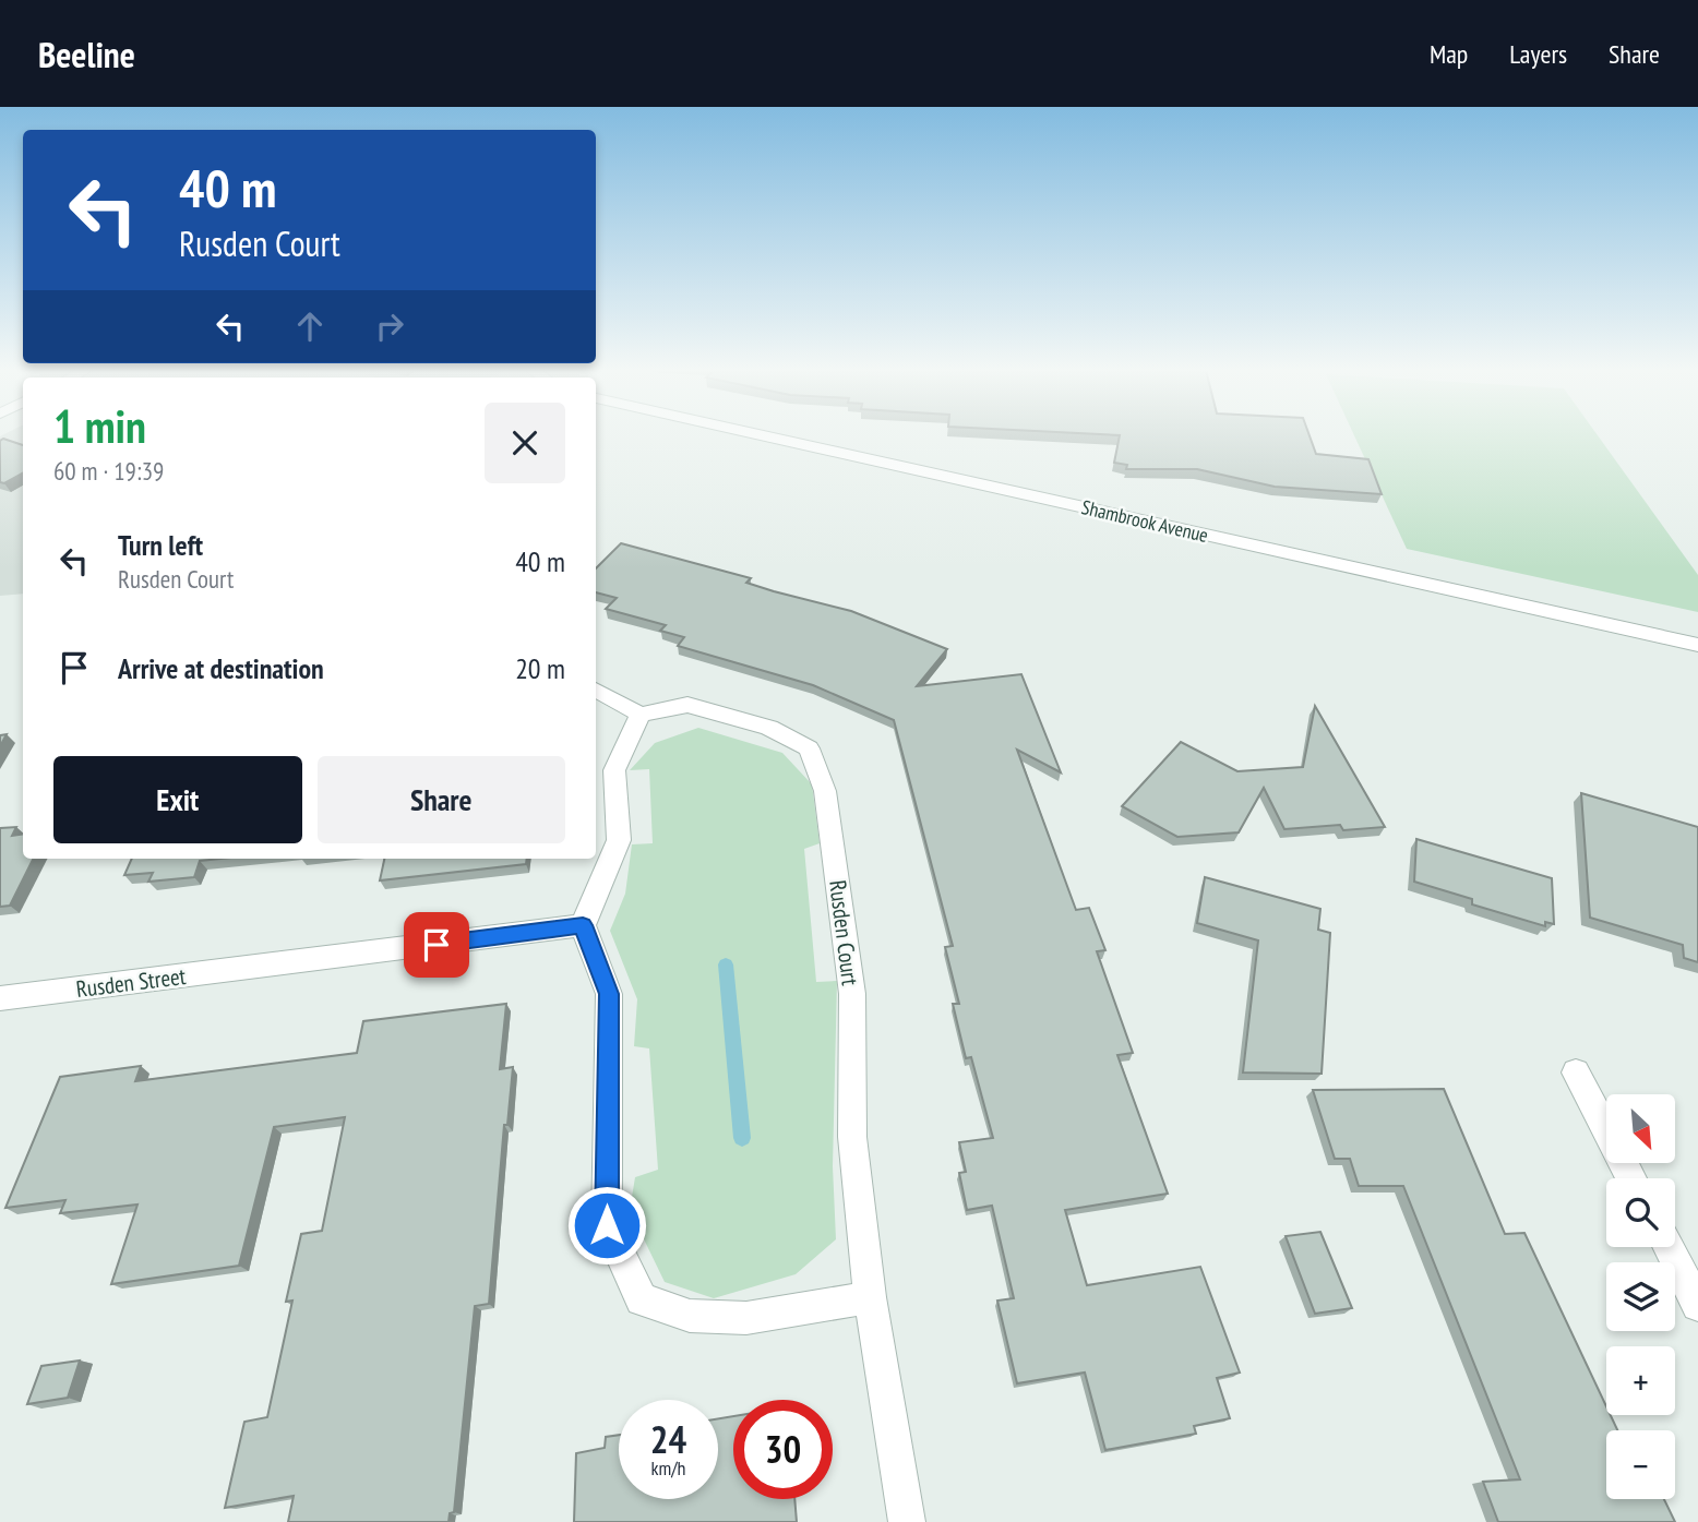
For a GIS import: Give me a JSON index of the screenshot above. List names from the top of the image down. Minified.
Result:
{"streets":{"street":["Shambrook Avenue","Rusden Court","Rusden Street"]},"north":"bottom right","page":{"header":"Beeline","nav":["Map","Layers","Share"],"turn":["40 m","Rusden Court"],"heading":["1 min","60 m · 19:39"],"list":[{"name":"Turn left","note":"Rusden Court","value":"40 m"},{"name":"Arrive at destination","value":"20 m"}],"buttons":["Exit","Share"],"map_buttons":["+","−"],"speed":"24 km/h","limit":"30"}}
